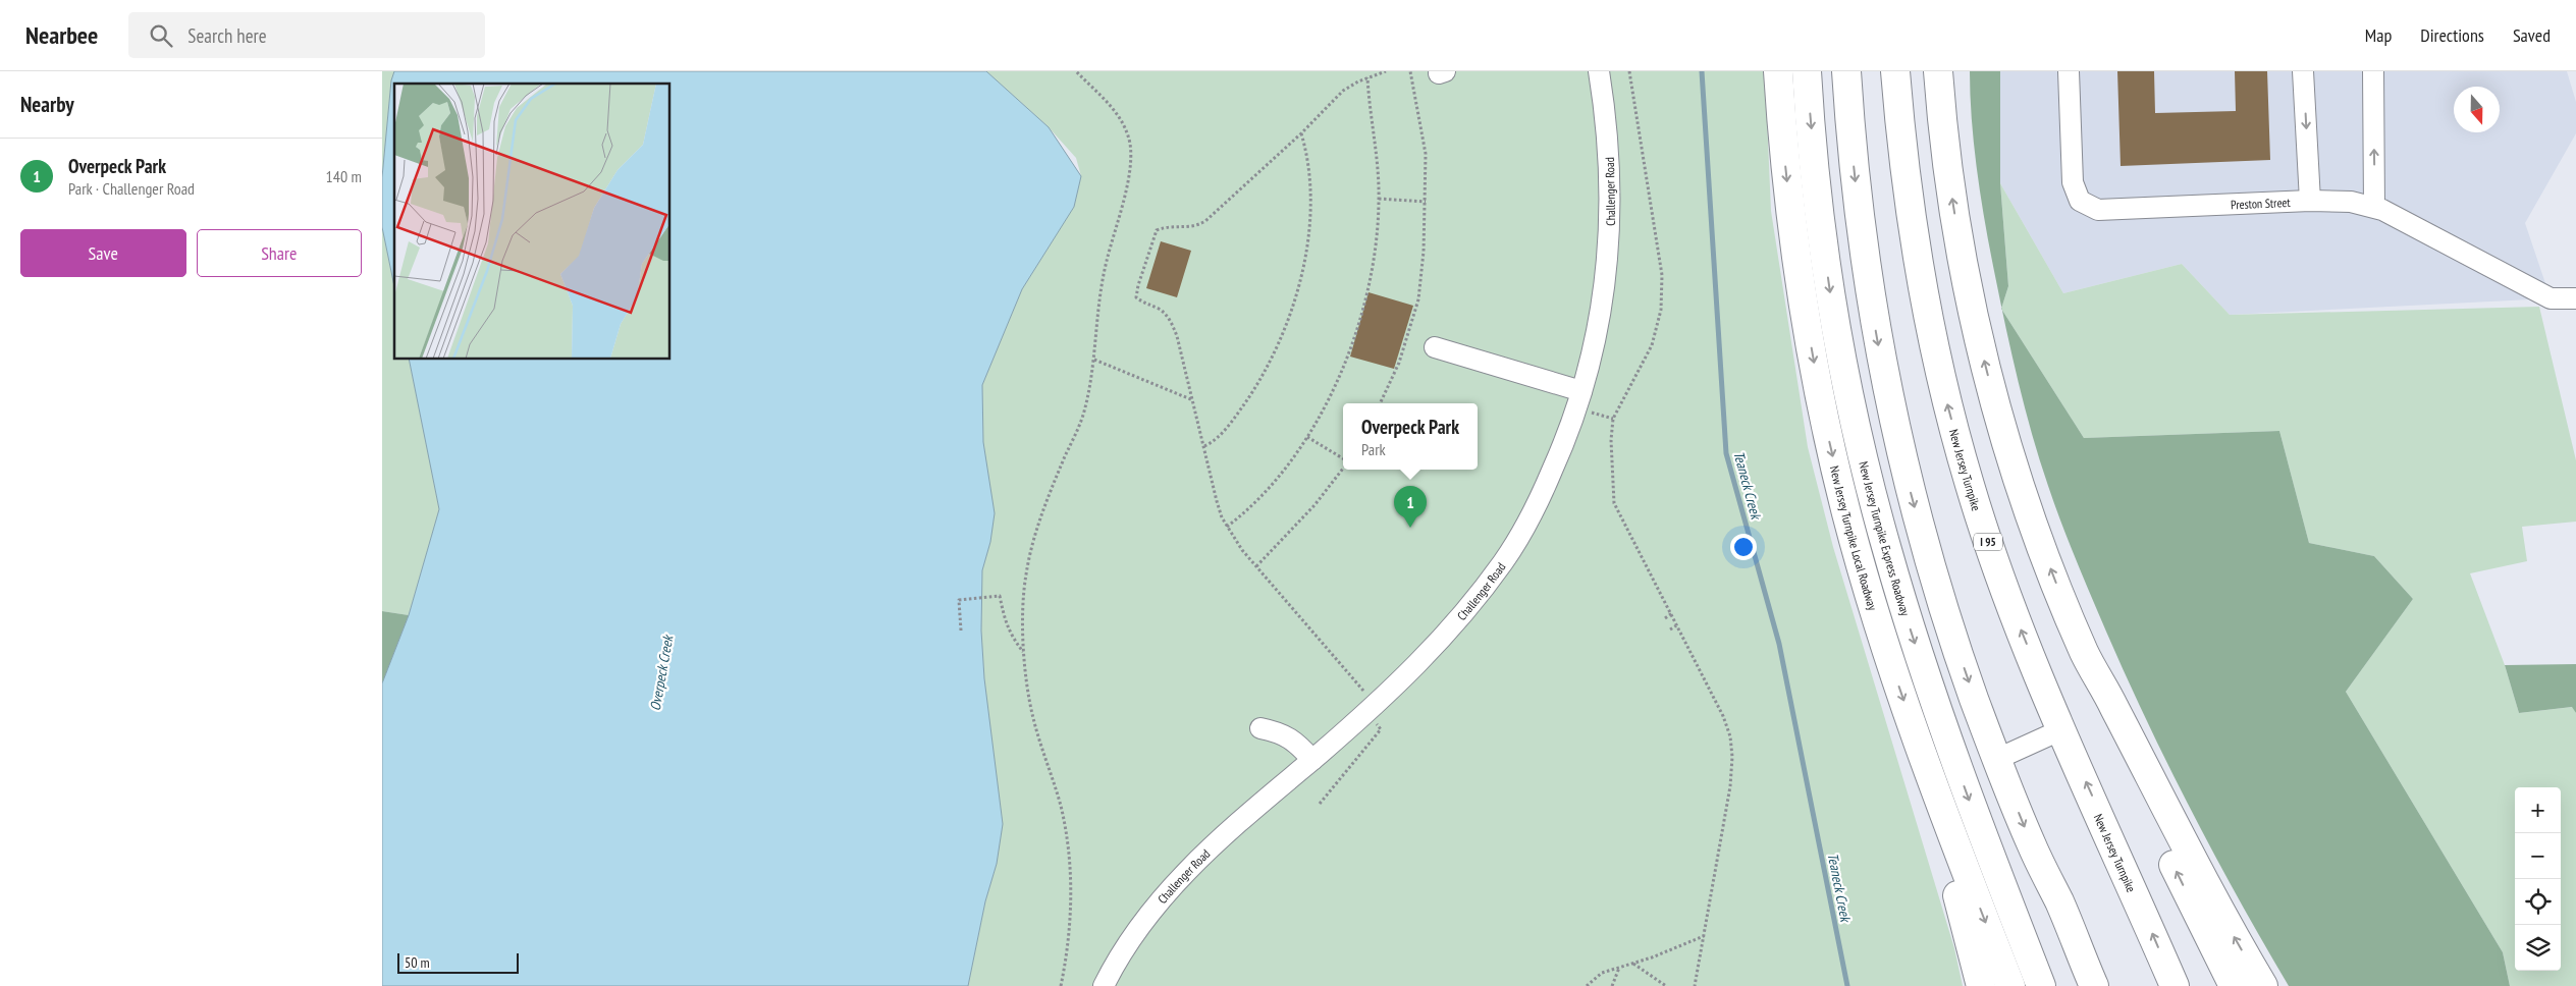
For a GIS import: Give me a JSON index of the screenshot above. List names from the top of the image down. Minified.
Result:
{"streets":{"highway":["New Jersey Turnpike","New Jersey Turnpike Local Roadway","New Jersey Turnpike Express Roadway","I 95"],"street":["Challenger Road","Preston Street"]},"water":["Teaneck Creek","Overpeck Creek"],"scale_bar":"50 m","north":"bottom","page":{"header":"Nearbee","search":"Search here","nav":["Map","Directions","Saved"],"heading":"Nearby","list":[{"mark":"1","name":"Overpeck Park","note":"Park · Challenger Road","value":"140 m"}],"buttons":["Save","Share"],"popup":["Overpeck Park","Park"],"pins":"1","map_buttons":["+","−"],"scale":"50 m"}}
